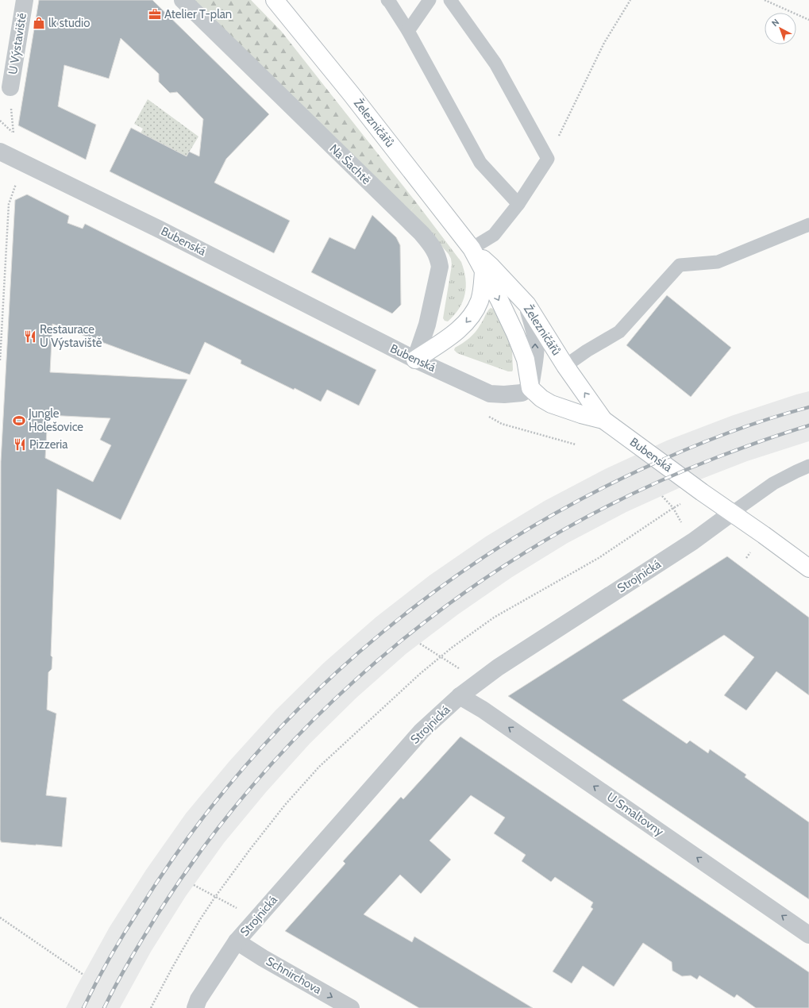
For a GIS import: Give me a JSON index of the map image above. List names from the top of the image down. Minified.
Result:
{"streets":{"main road":["Železničářů","Bubenská"],"street":["U Výstaviště","Na Šachtě","Strojnická","U Smaltovny","Schnirchova"]},"crossings":[["Železničářů","Bubenská"],["Na Šachtě","Bubenská"],["Bubenská","Strojnická"],["Strojnická","U Smaltovny"],["Strojnická","Schnirchova"]],"one_way":["U Smaltovny","Schnirchova"],"places":{"office":["Atelier T-plan"],"shop":["lk studio"],"restaurant":["Restaurace U Výstaviště","Pizzeria"],"sports":["Jungle Holešovice"]},"north":"top left"}
